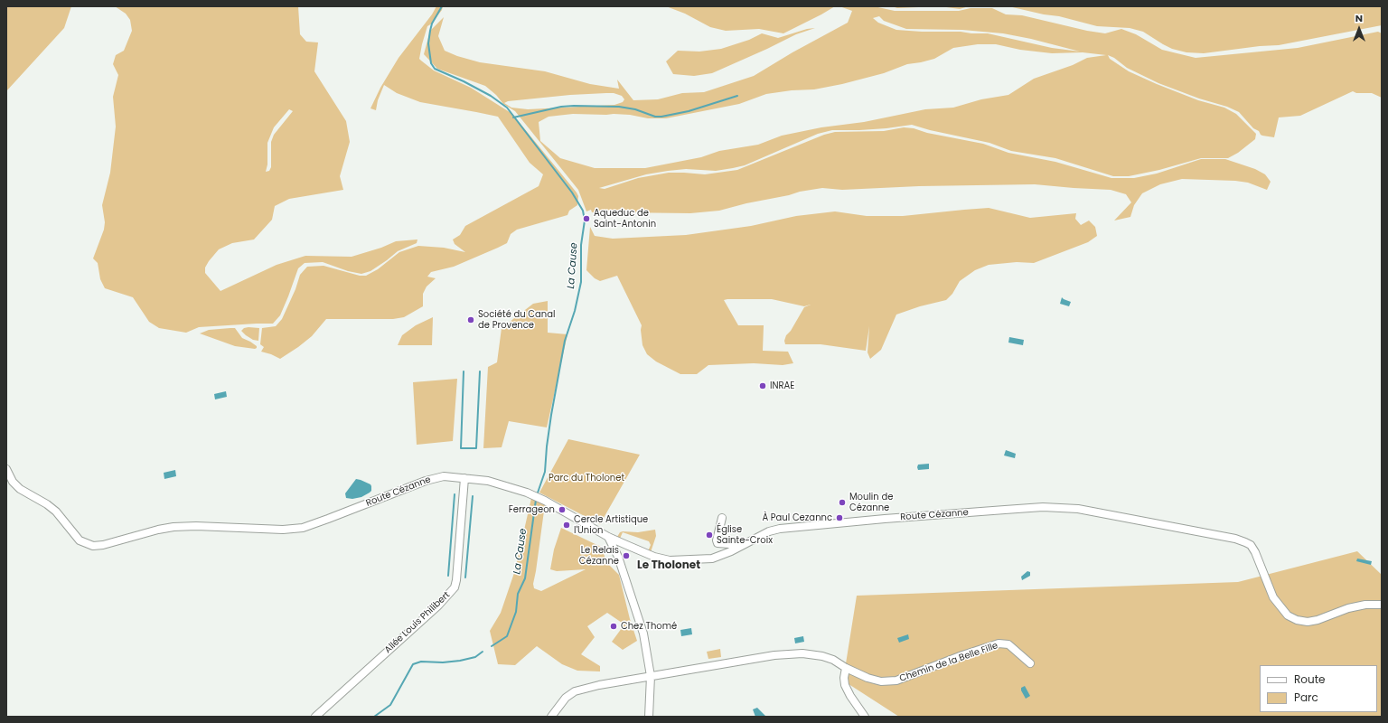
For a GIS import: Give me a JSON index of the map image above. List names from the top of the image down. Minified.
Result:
{"streets":{"street":["Route Cézanne","Allée Louis Philibert","Chemin de la Belle Fille"]},"crossings":[["Route Cézanne","Allée Louis Philibert"]],"districts":["Le Tholonet"],"water":["La Cause"],"parks":["Parc du Tholonet"],"places":["Aqueduc de Saint-Antonin","Société du Canal de Provence","INRAE","Moulin de Cézanne","Ferrageon","À Paul Cezannc","Cercle Artistique l'Union","Église Sainte-Croix","Le Relais Cézanne","Chez Thomé"],"legend":["Route","Parc"],"north":"top"}
